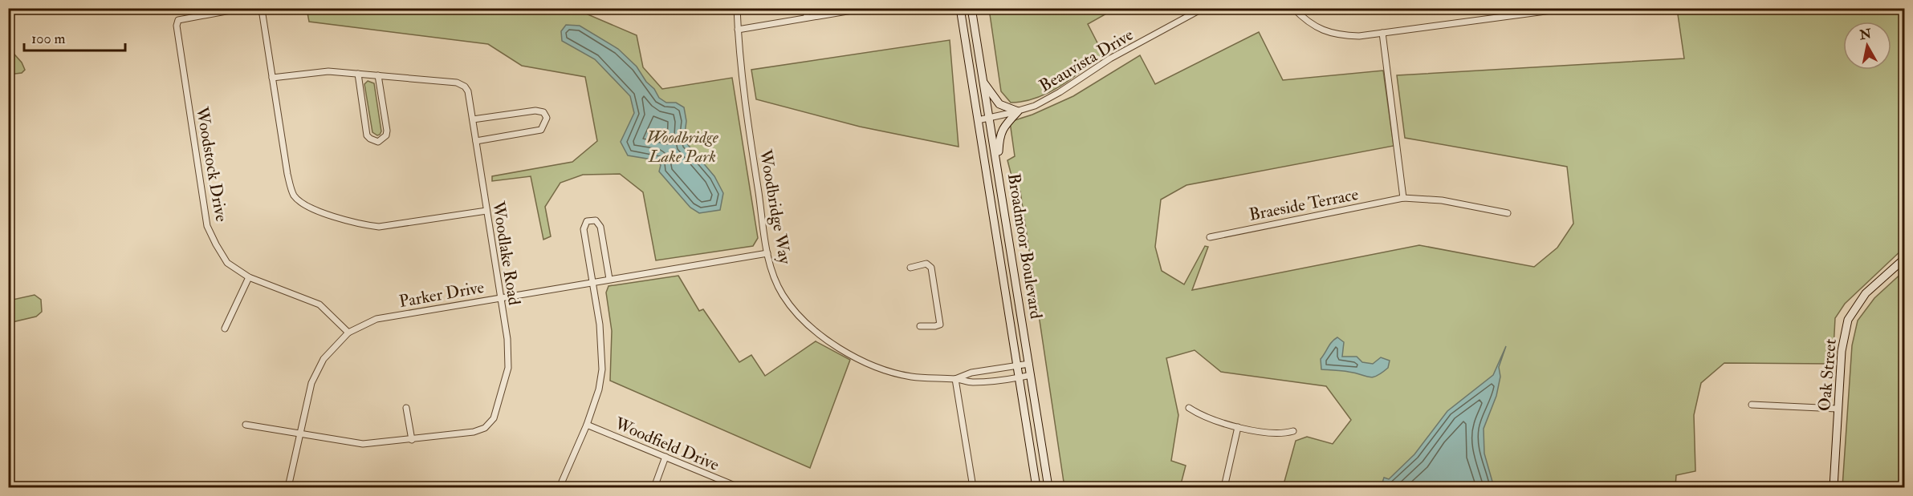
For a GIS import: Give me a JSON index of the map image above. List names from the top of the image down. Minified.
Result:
{"streets":{"main road":["Broadmoor Boulevard","Oak Street"],"street":["Beauvista Drive","Woodstock Drive","Braeside Terrace","Woodbridge Way","Woodlake Road","Parker Drive","Woodfield Drive"]},"crossings":[["Beauvista Drive","Broadmoor Boulevard"],["Woodstock Drive","Parker Drive"],["Woodbridge Way","Broadmoor Boulevard"],["Woodbridge Way","Parker Drive"],["Woodlake Road","Parker Drive"]],"parks":["Woodbridge Lake Park"],"scale_bar":"100 m","north":"top"}
